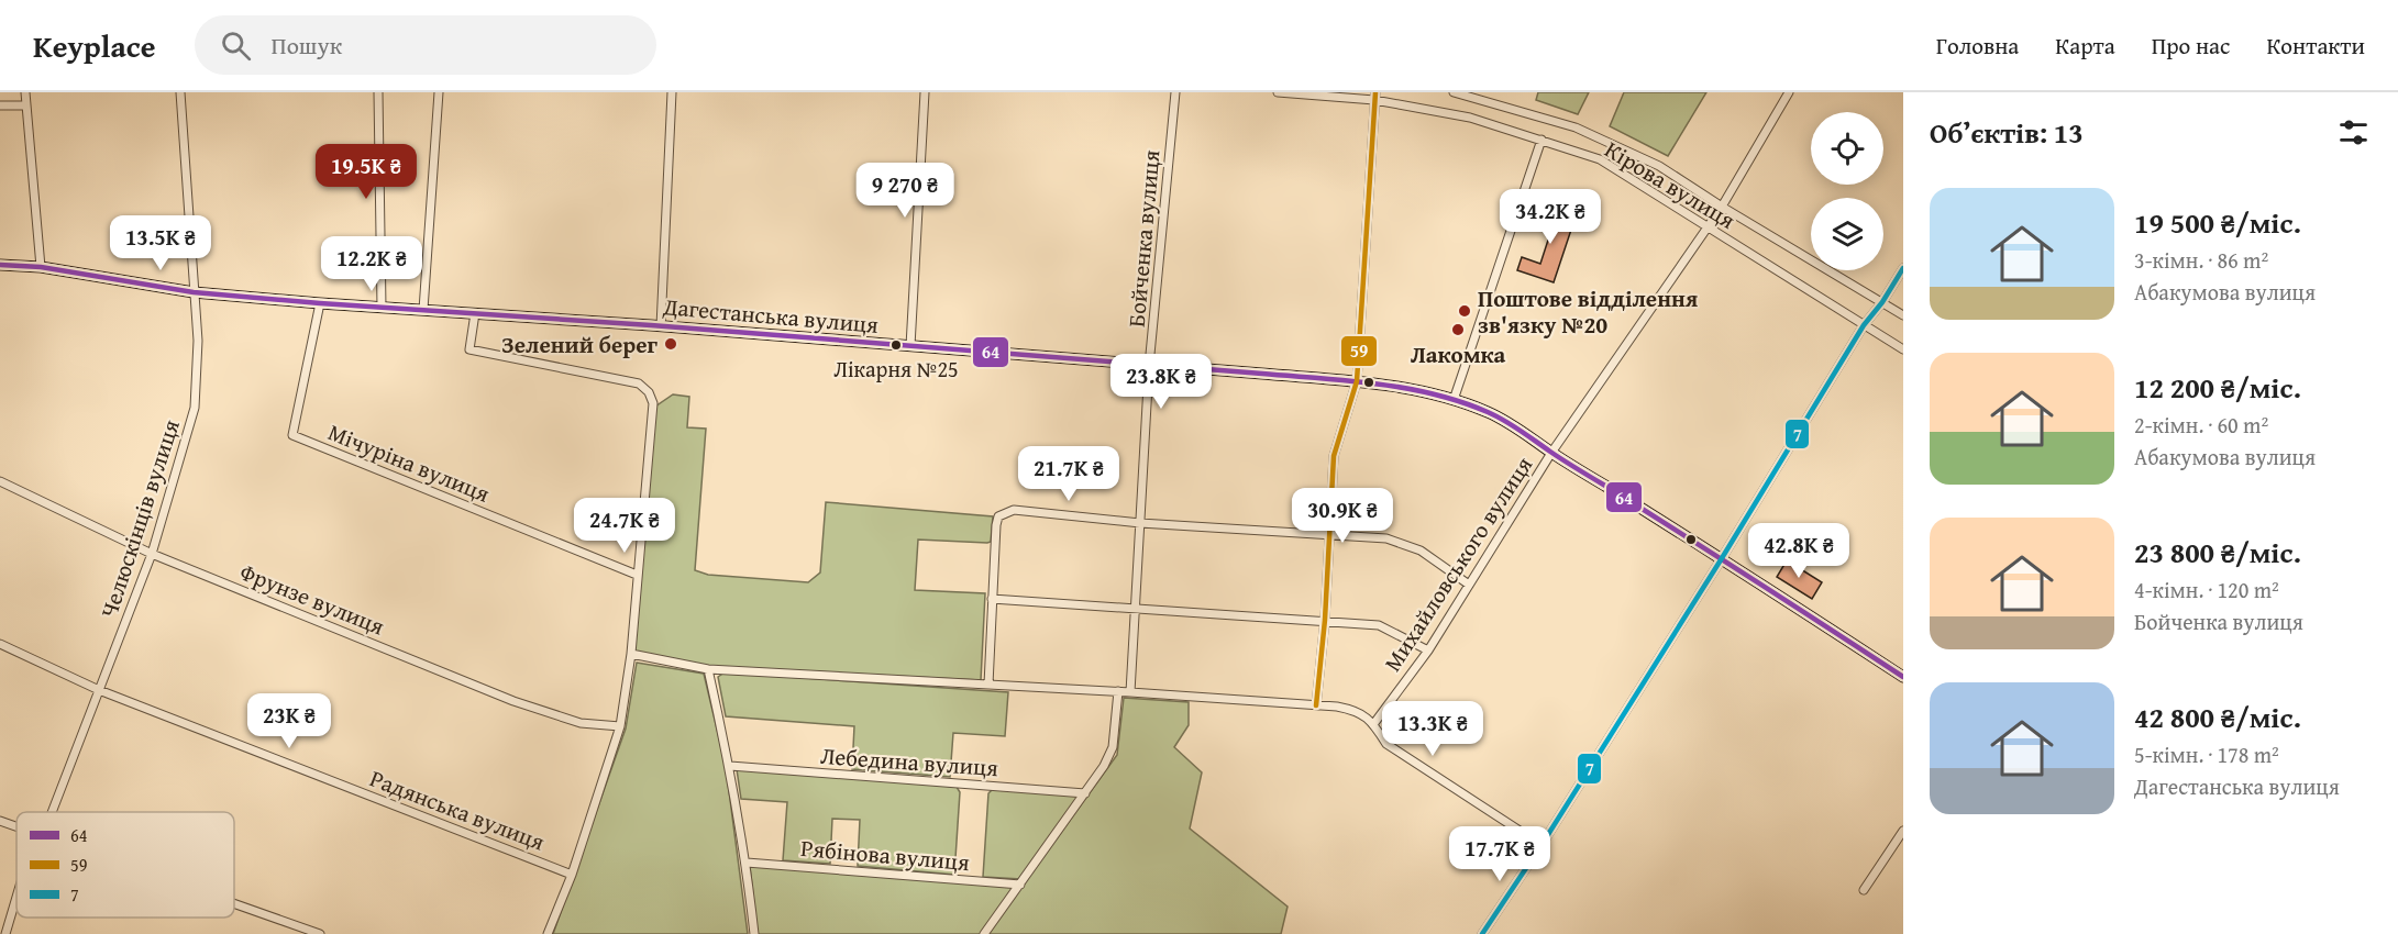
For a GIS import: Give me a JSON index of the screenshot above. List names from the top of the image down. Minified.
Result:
{"streets":{"street":["Кірова вулиця","Бойченка вулиця","Дагестанська вулиця","Мічуріна вулиця","Челюскінців вулиця","Михайловського вулиця","Фрунзе вулиця","Лебедина вулиця","Радянська вулиця","Рябінова вулиця"]},"crossings":[["Кірова вулиця","Михайловського вулиця"],["Бойченка вулиця","Дагестанська вулиця"],["Дагестанська вулиця","Мічуріна вулиця"],["Дагестанська вулиця","Челюскінців вулиця"],["Дагестанська вулиця","Михайловського вулиця"],["Челюскінців вулиця","Фрунзе вулиця"],["Челюскінців вулиця","Радянська вулиця"]],"places":["Поштове відділення зв'язку №20","Лакомка","Зелений берег","Лікарня №25"],"lines":["transit line 59","transit line 64","transit line 7"],"legend":["64","59","7"],"page":{"header":"Keyplace","search":"Пошук","nav":["Головна","Карта","Про нас","Контакти"],"heading":"Об’єктів: 13","price":["19.5K ₴","9 270 ₴","34.2K ₴","13.5K ₴","12.2K ₴","23.8K ₴","21.7K ₴","30.9K ₴","24.7K ₴","42.8K ₴","23K ₴","13.3K ₴","17.7K ₴"],"list":[{"name":"19 500 ₴/міс.","note":"3-кімн. · 86 m² · Абакумова вулиця"},{"name":"12 200 ₴/міс.","note":"2-кімн. · 60 m² · Абакумова вулиця"},{"name":"23 800 ₴/міс.","note":"4-кімн. · 120 m² · Бойченка вулиця"},{"name":"42 800 ₴/міс.","note":"5-кімн. · 178 m² · Дагестанська вулиця"}]}}
